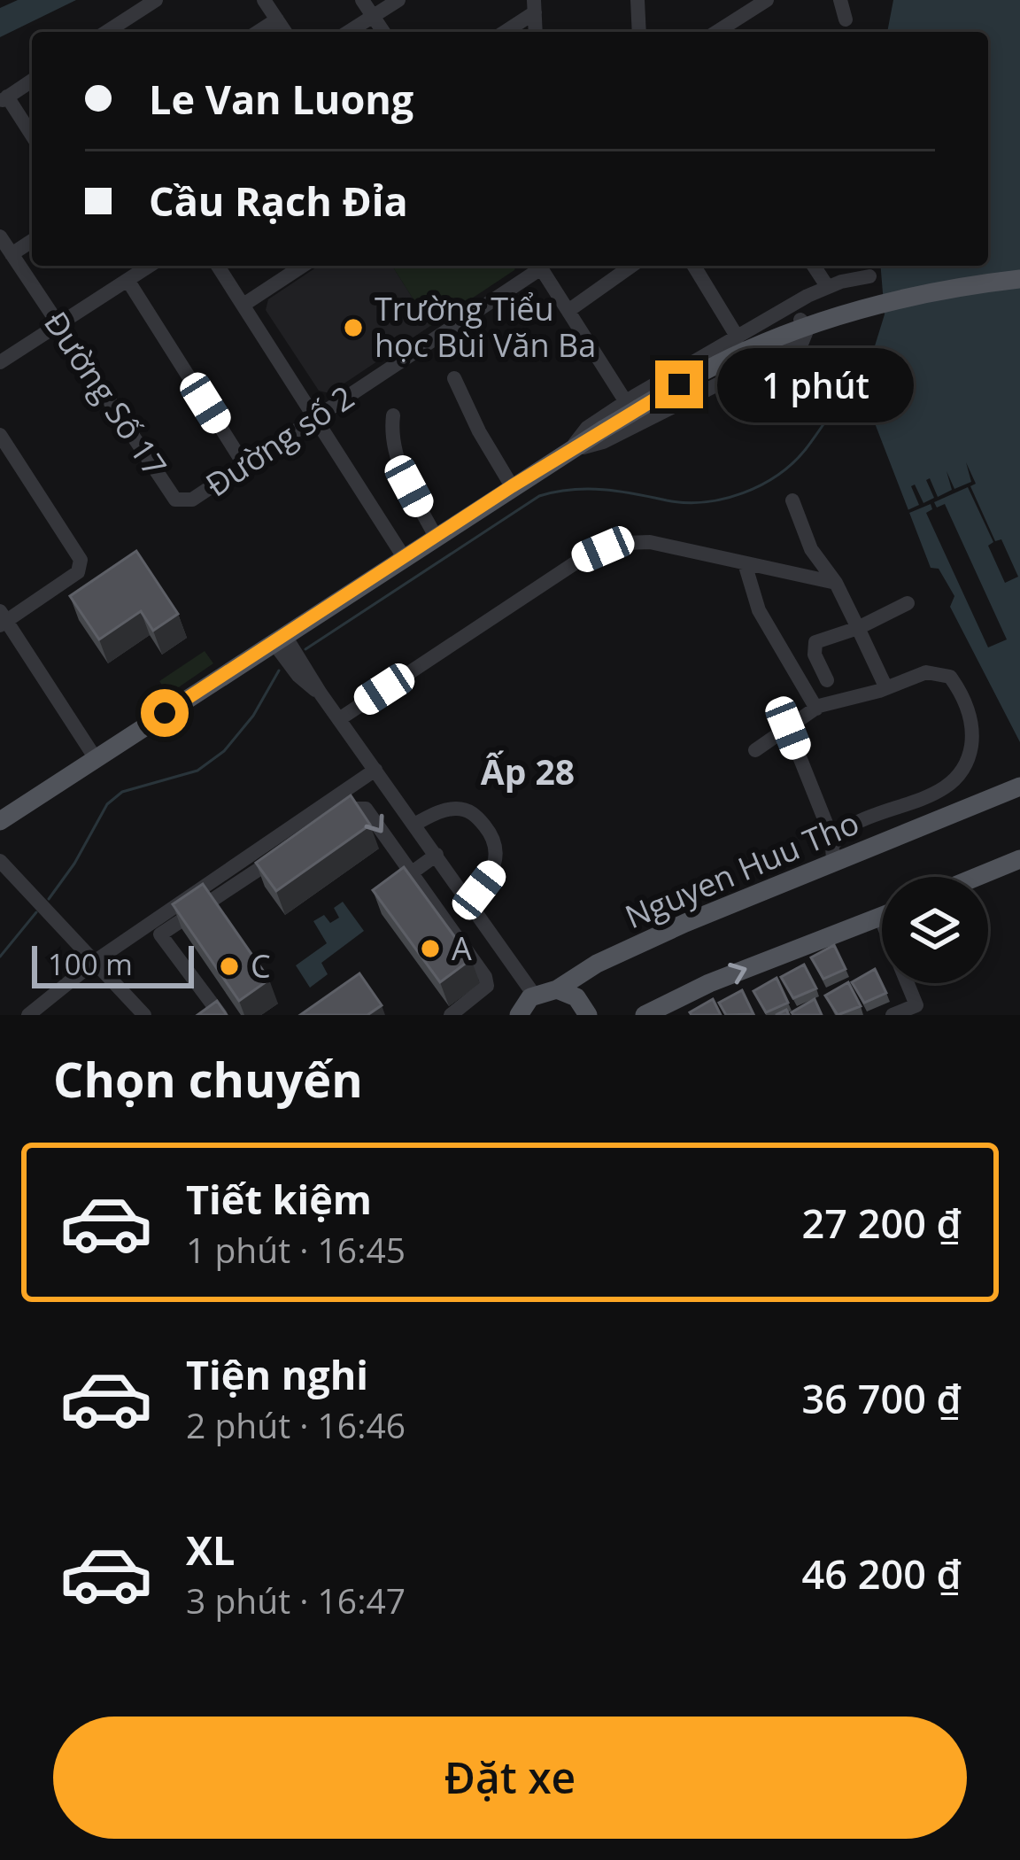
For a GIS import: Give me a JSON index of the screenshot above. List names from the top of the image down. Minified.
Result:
{"streets":{"main road":["Nguyen Huu Tho"],"street":["Đường Số 17","Đường số 2"]},"crossings":[["Đường Số 17","Đường số 2"]],"districts":["Ấp 28"],"places":["Trường Tiểu học Bùi Văn Ba","A","C"],"scale_bar":"100 m","page":{"banner":["Le Van Luong","Cầu Rạch Đỉa"],"bubble":"1 phút","scale":"100 m","heading":"Chọn chuyến","list":[{"name":"Tiết kiệm","note":"1 phút · 16:45","value":"27 200 ₫"},{"name":"Tiện nghi","note":"2 phút · 16:46","value":"36 700 ₫"},{"name":"XL","note":"3 phút · 16:47","value":"46 200 ₫"}],"buttons":"Đặt xe"}}
